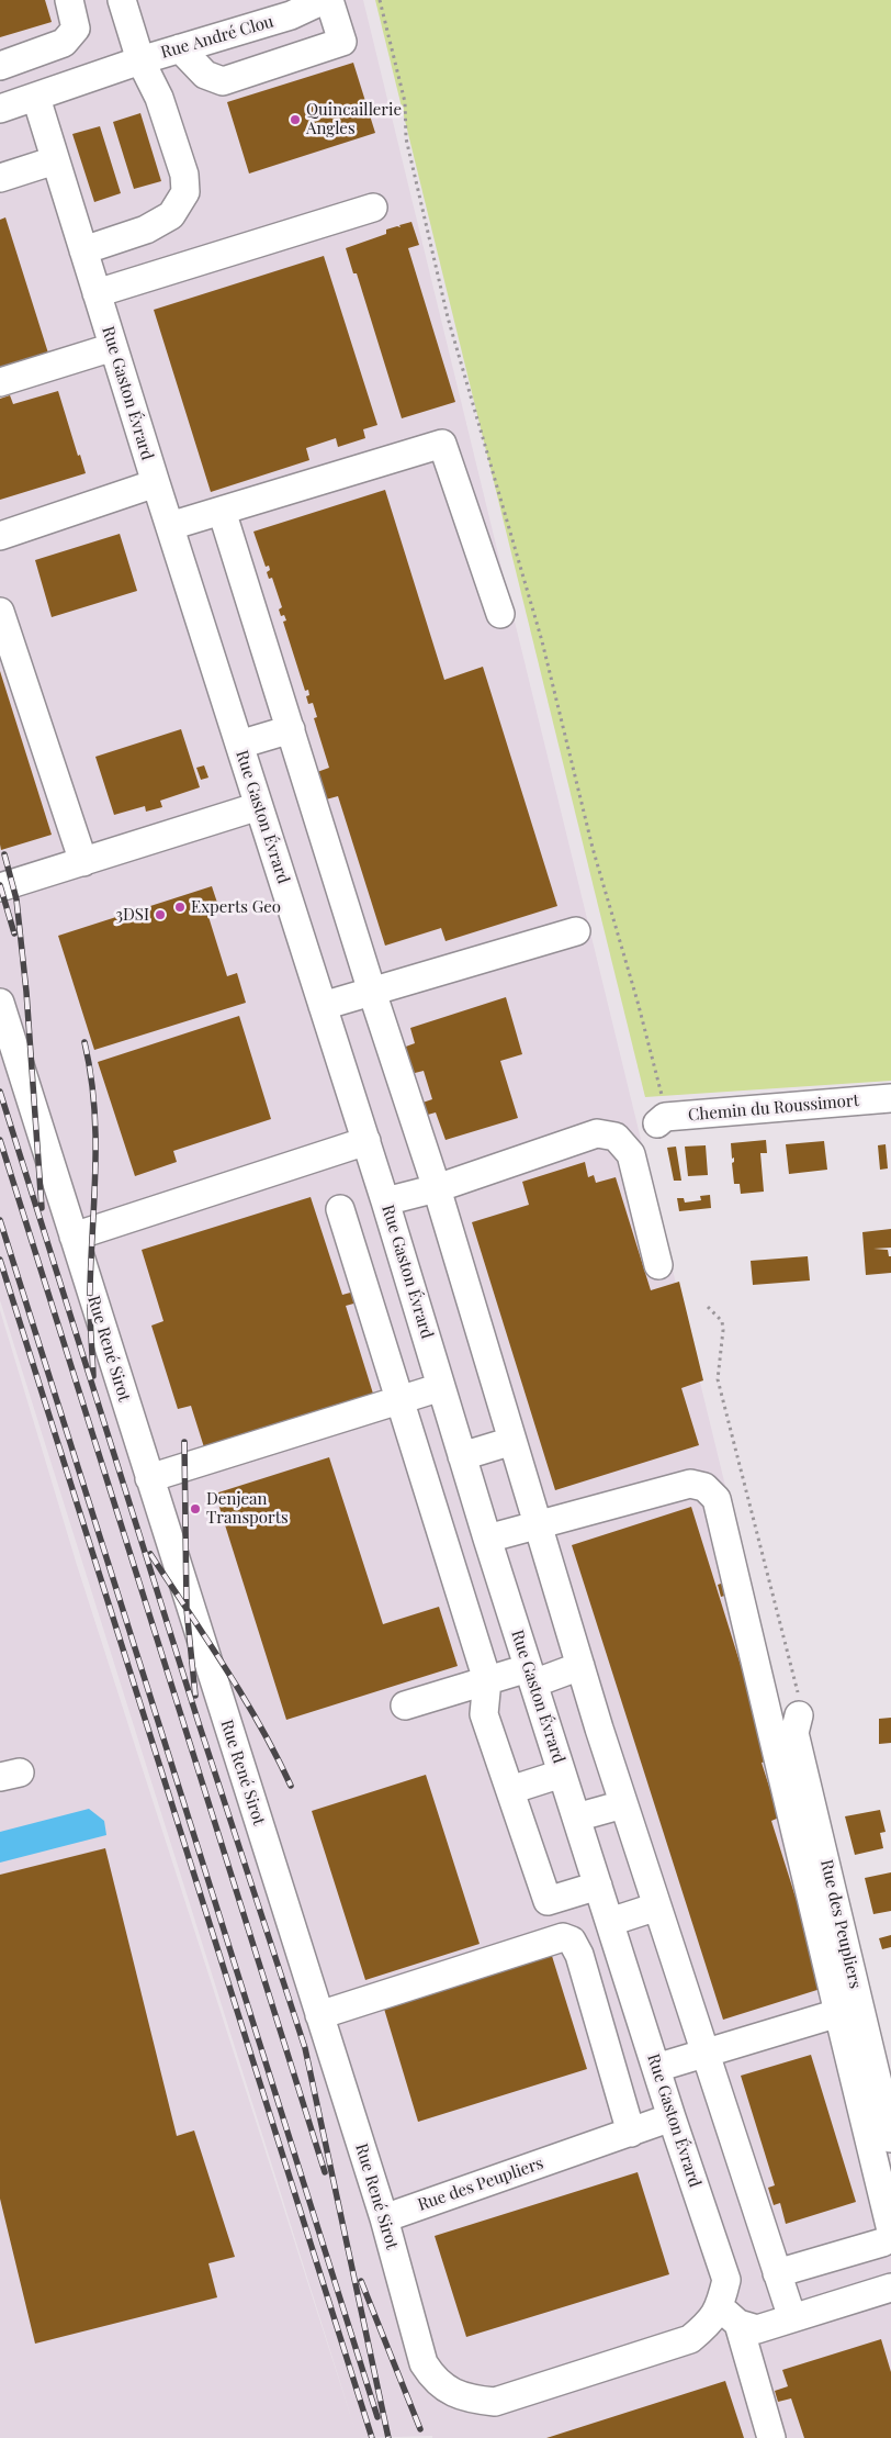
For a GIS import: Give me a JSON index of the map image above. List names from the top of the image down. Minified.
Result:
{"streets":{"street":["Rue André Clou","Rue Gaston Évrard","Chemin du Roussimort","Rue René Sirot","Rue des Peupliers"]},"crossings":[["Rue André Clou","Rue Gaston Évrard"],["Rue Gaston Évrard","Rue René Sirot"],["Rue Gaston Évrard","Rue des Peupliers"],["Rue René Sirot","Rue des Peupliers"]],"places":["Quincaillerie Angles","Experts Geo","3DSI","Denjean Transports"]}
